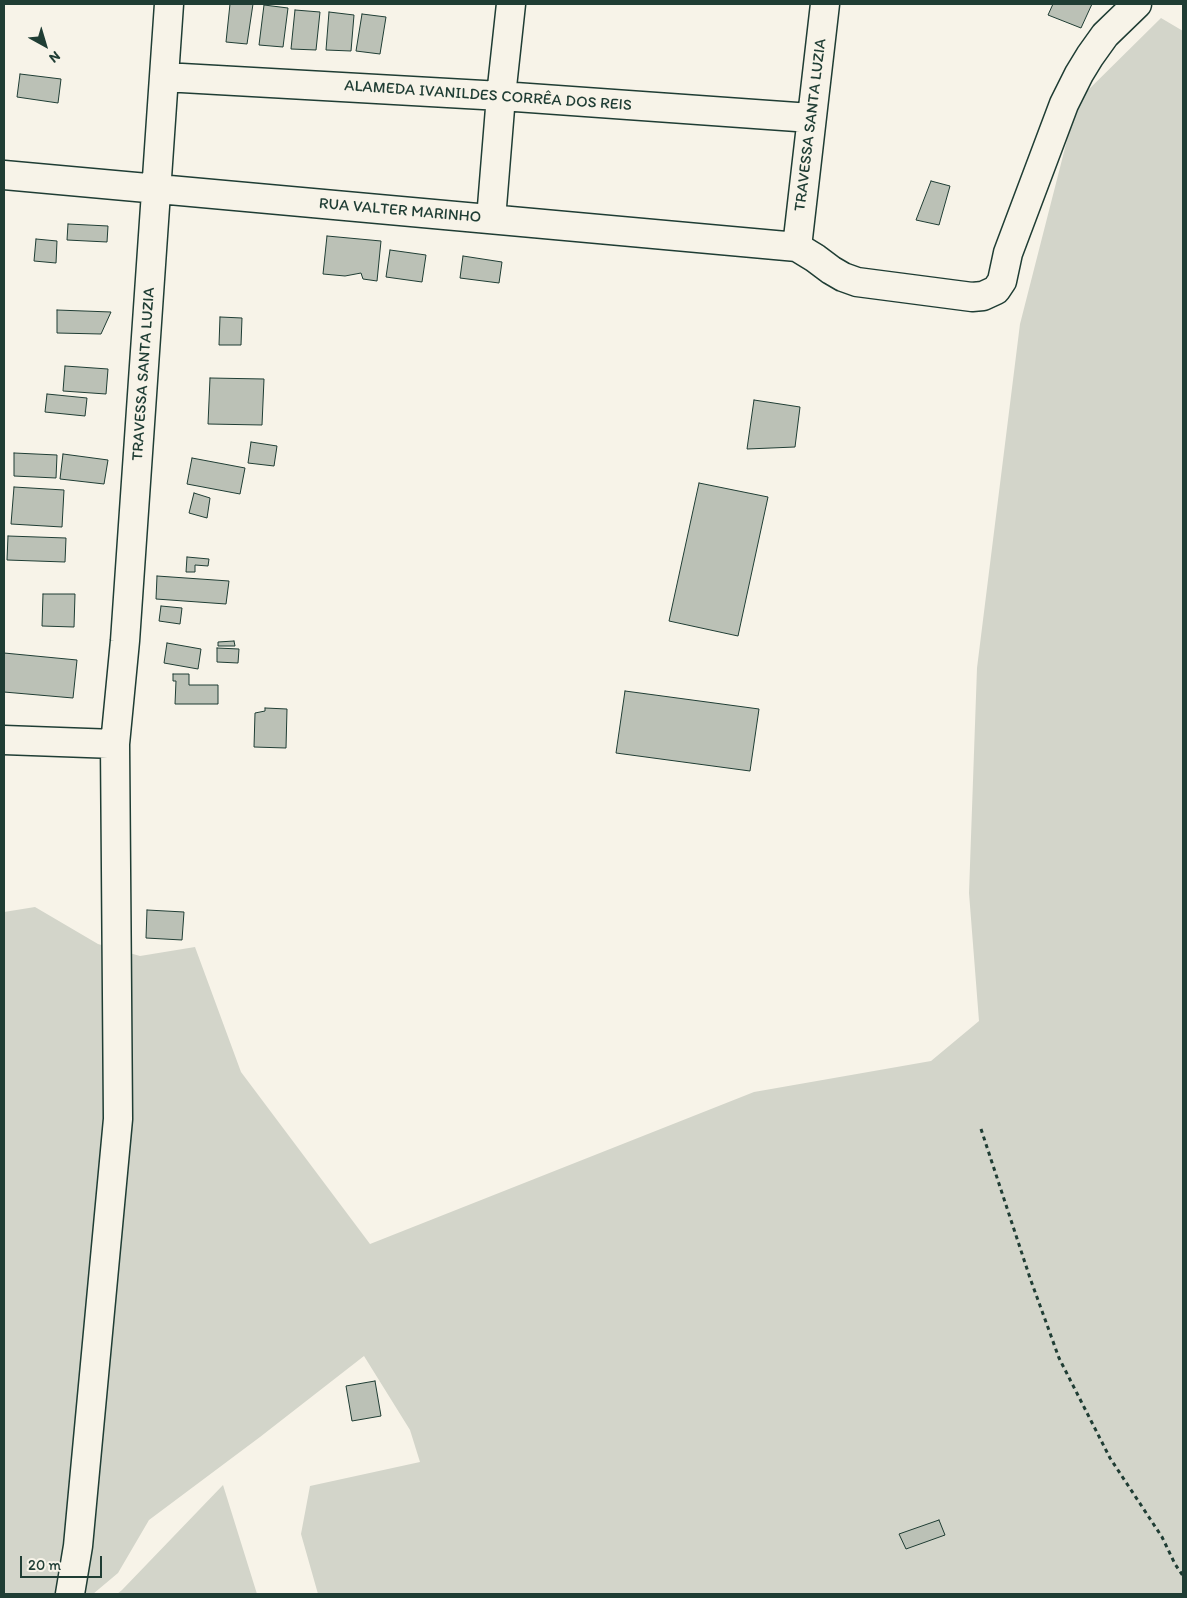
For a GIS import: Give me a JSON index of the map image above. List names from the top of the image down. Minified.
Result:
{"streets":{"street":["ALAMEDA IVANILDES CORRÊA DOS REIS","TRAVESSA SANTA LUZIA","RUA VALTER MARINHO"]},"crossings":[["ALAMEDA IVANILDES CORRÊA DOS REIS","TRAVESSA SANTA LUZIA"],["TRAVESSA SANTA LUZIA","RUA VALTER MARINHO"]],"scale_bar":"20 m","north":"bottom right"}
